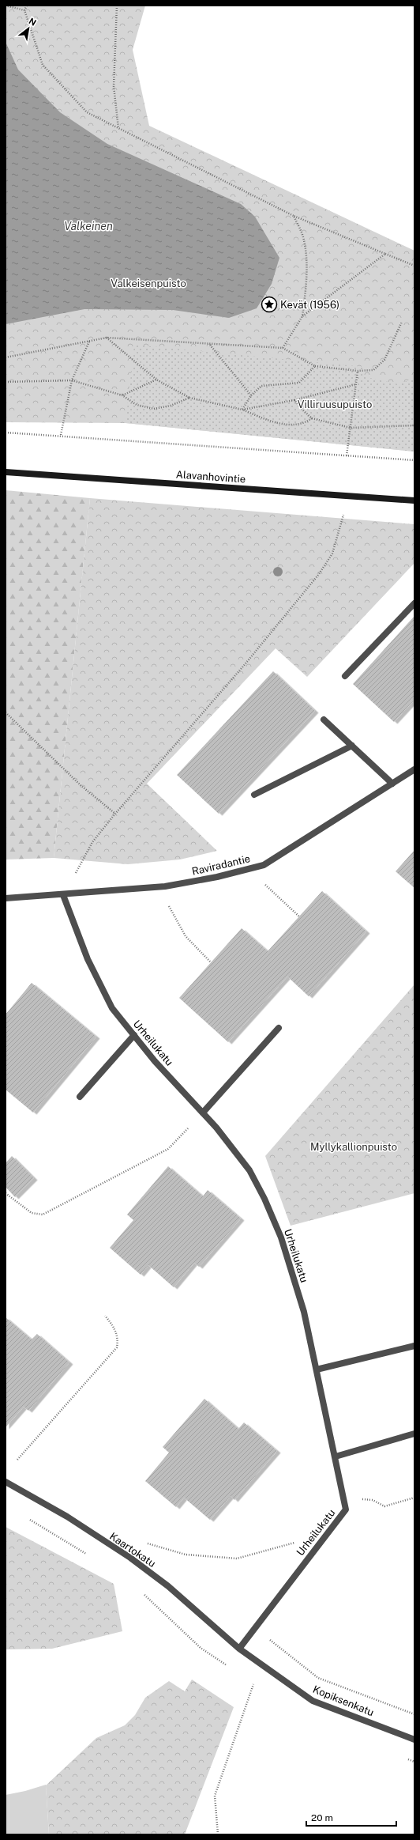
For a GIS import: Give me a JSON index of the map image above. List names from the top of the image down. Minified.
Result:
{"streets":{"main road":["Alavanhovintie"],"street":["Raviradantie","Urheilukatu","Kaartokatu","Kopiksenkatu"]},"crossings":[["Raviradantie","Urheilukatu"],["Urheilukatu","Kaartokatu"],["Urheilukatu","Kopiksenkatu"],["Kaartokatu","Kopiksenkatu"]],"water":["Valkeinen"],"parks":["Valkeisenpuisto","Villiruusupuisto","Myllykallionpuisto"],"places":{"place":["Kevät (1956)"]},"scale_bar":"20 m","north":"top right"}
